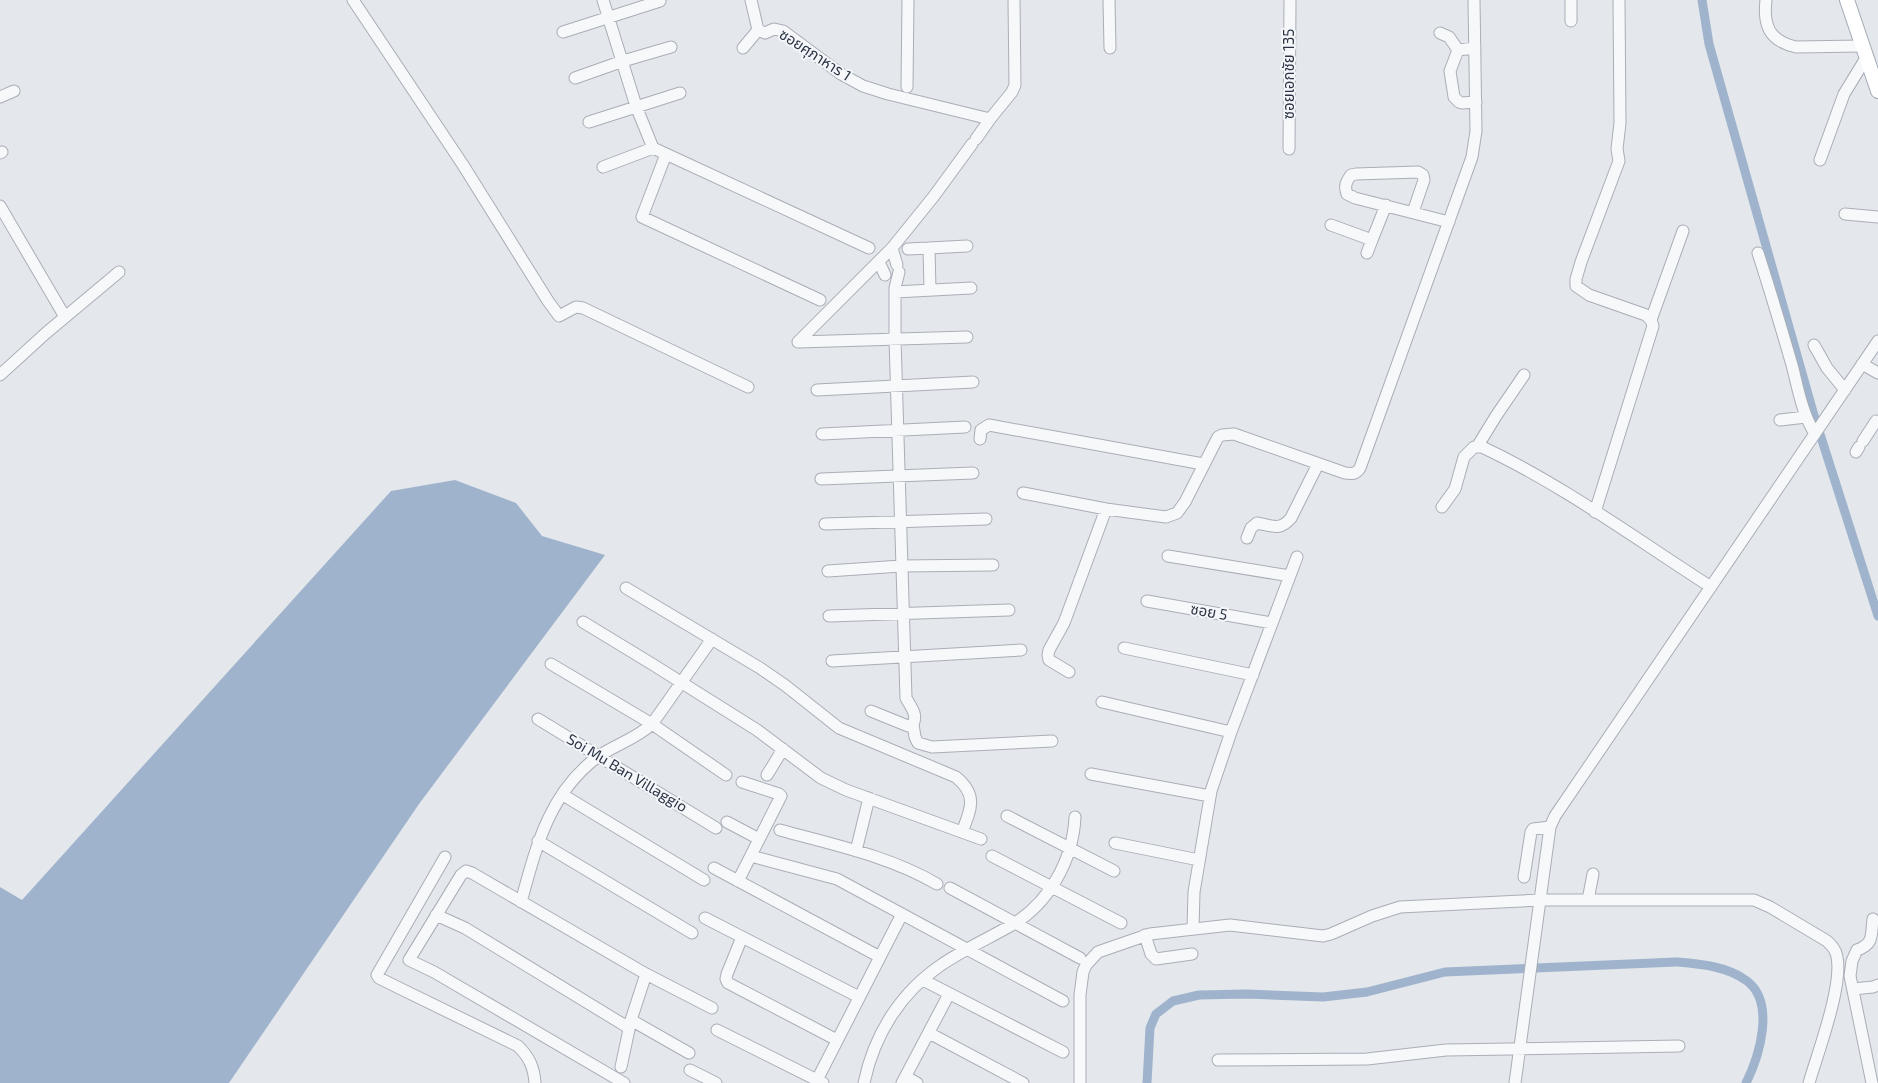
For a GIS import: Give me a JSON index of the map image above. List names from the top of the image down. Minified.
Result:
{"streets":{"street":["ซอยศุภาหาร 1","ซอยเอกชัย 135","ซอย 5","Soi Mu Ban Villaggio"]}}
